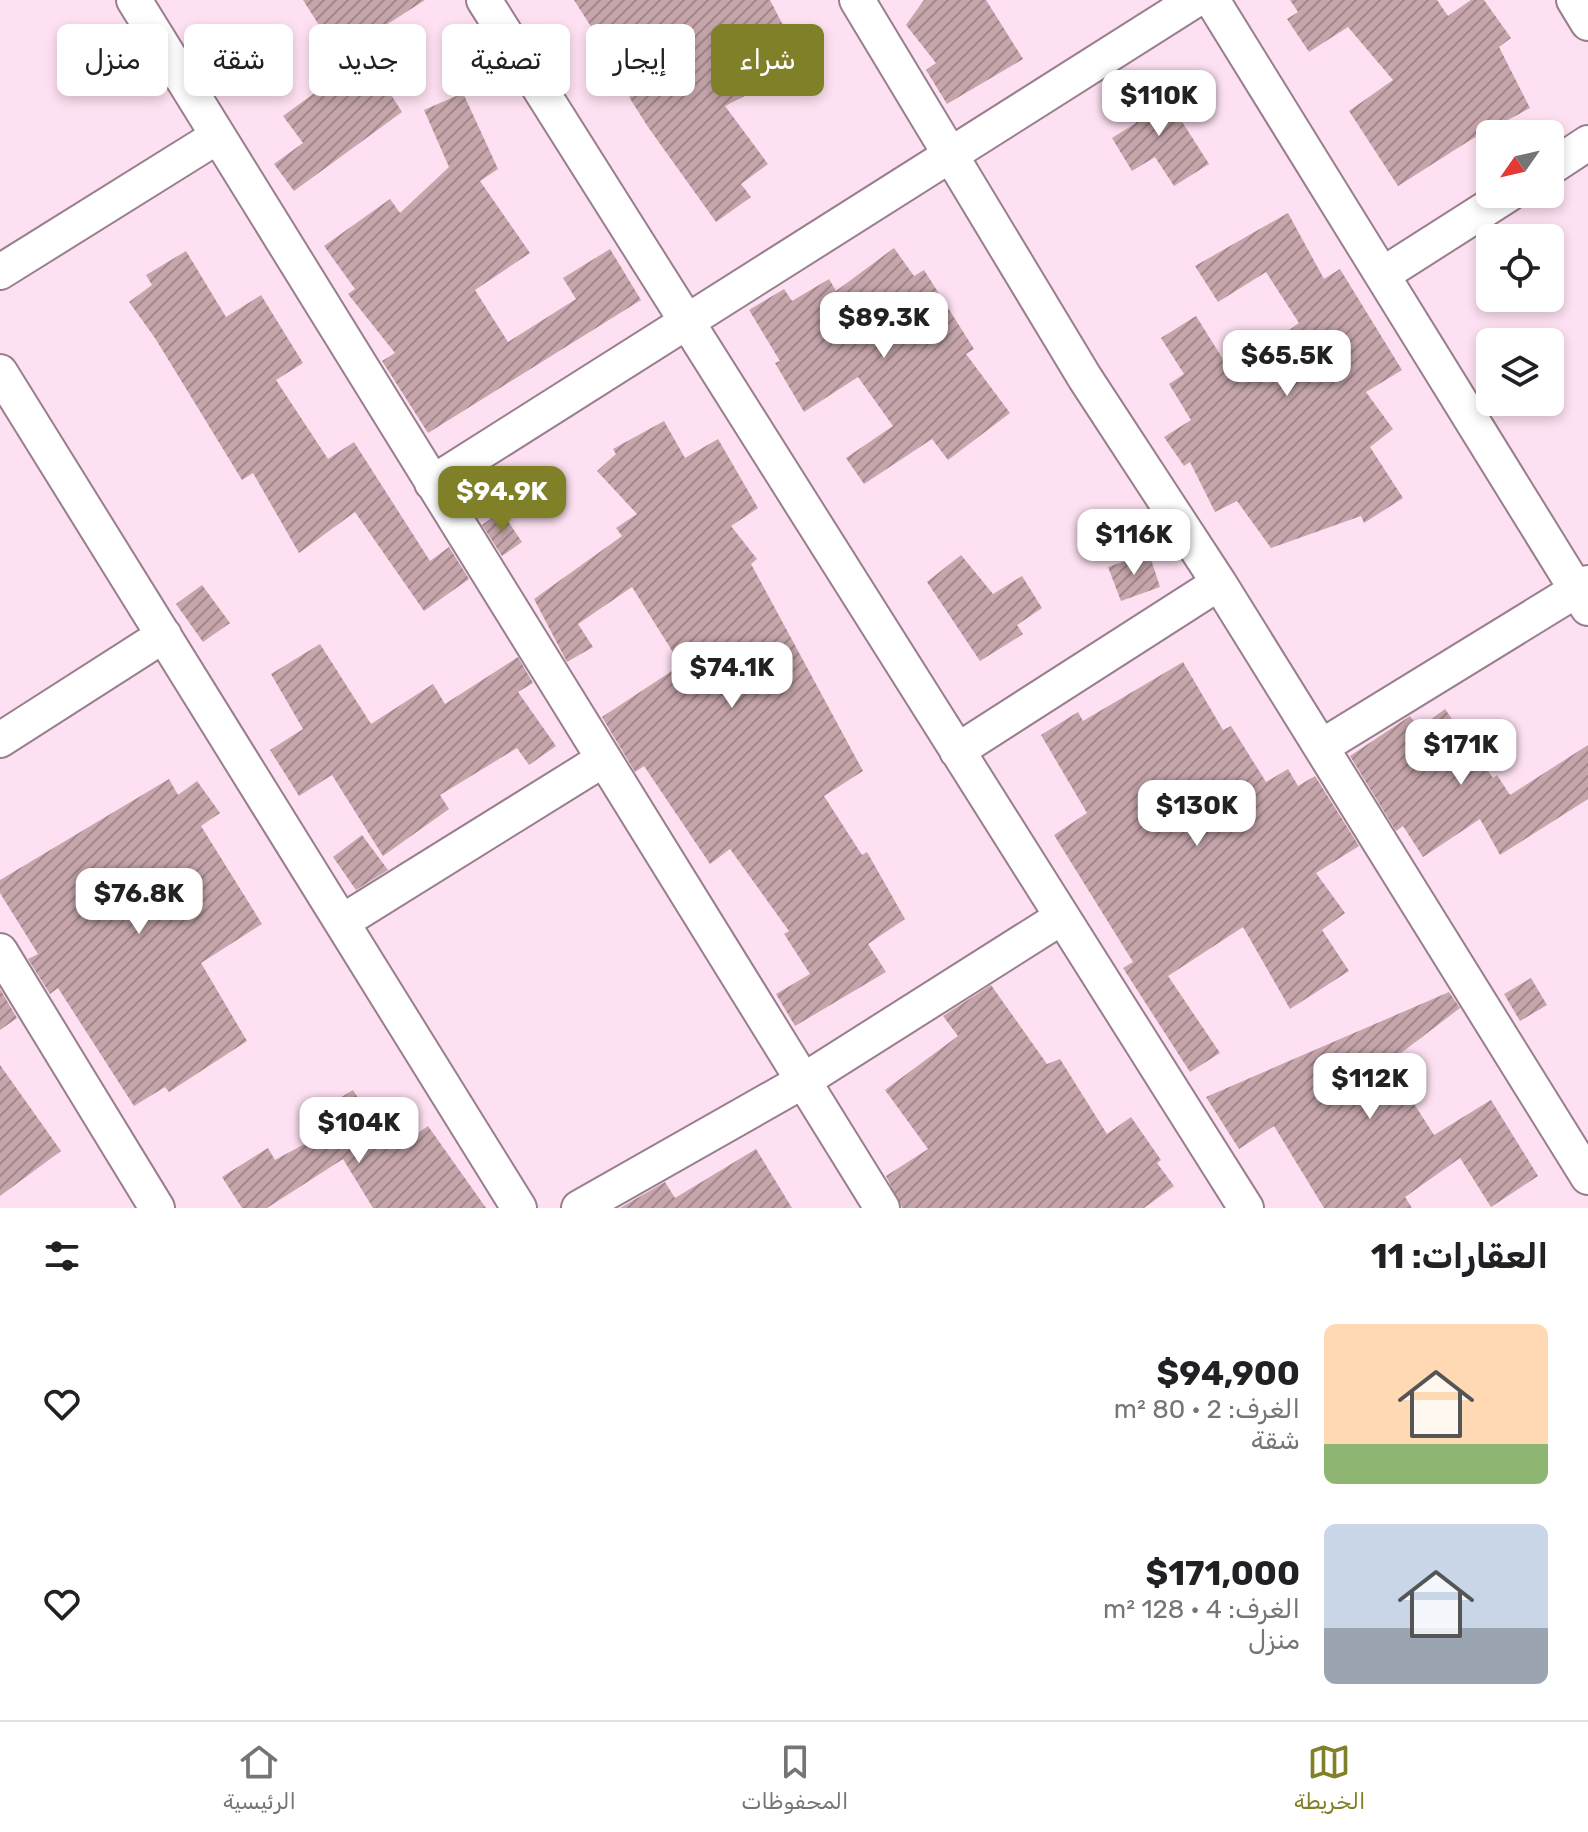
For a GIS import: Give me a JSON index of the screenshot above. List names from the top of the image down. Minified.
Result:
{"north":"bottom left","page":{"chip":["شراء","إيجار","تصفية","جديد","شقة","منزل"],"price":["$110K","$89.3K","$65.5K","$94.9K","$116K","$74.1K","$171K","$130K","$76.8K","$112K","$104K"],"heading":"العقارات: 11","list":[{"name":"$94,900","note":"الغرف: 2 · 80 m² · شقة"},{"name":"$171,000","note":"الغرف: 4 · 128 m² · منزل"}],"tabs":["الخريطة","المحفوظات","الرئيسية"]}}
